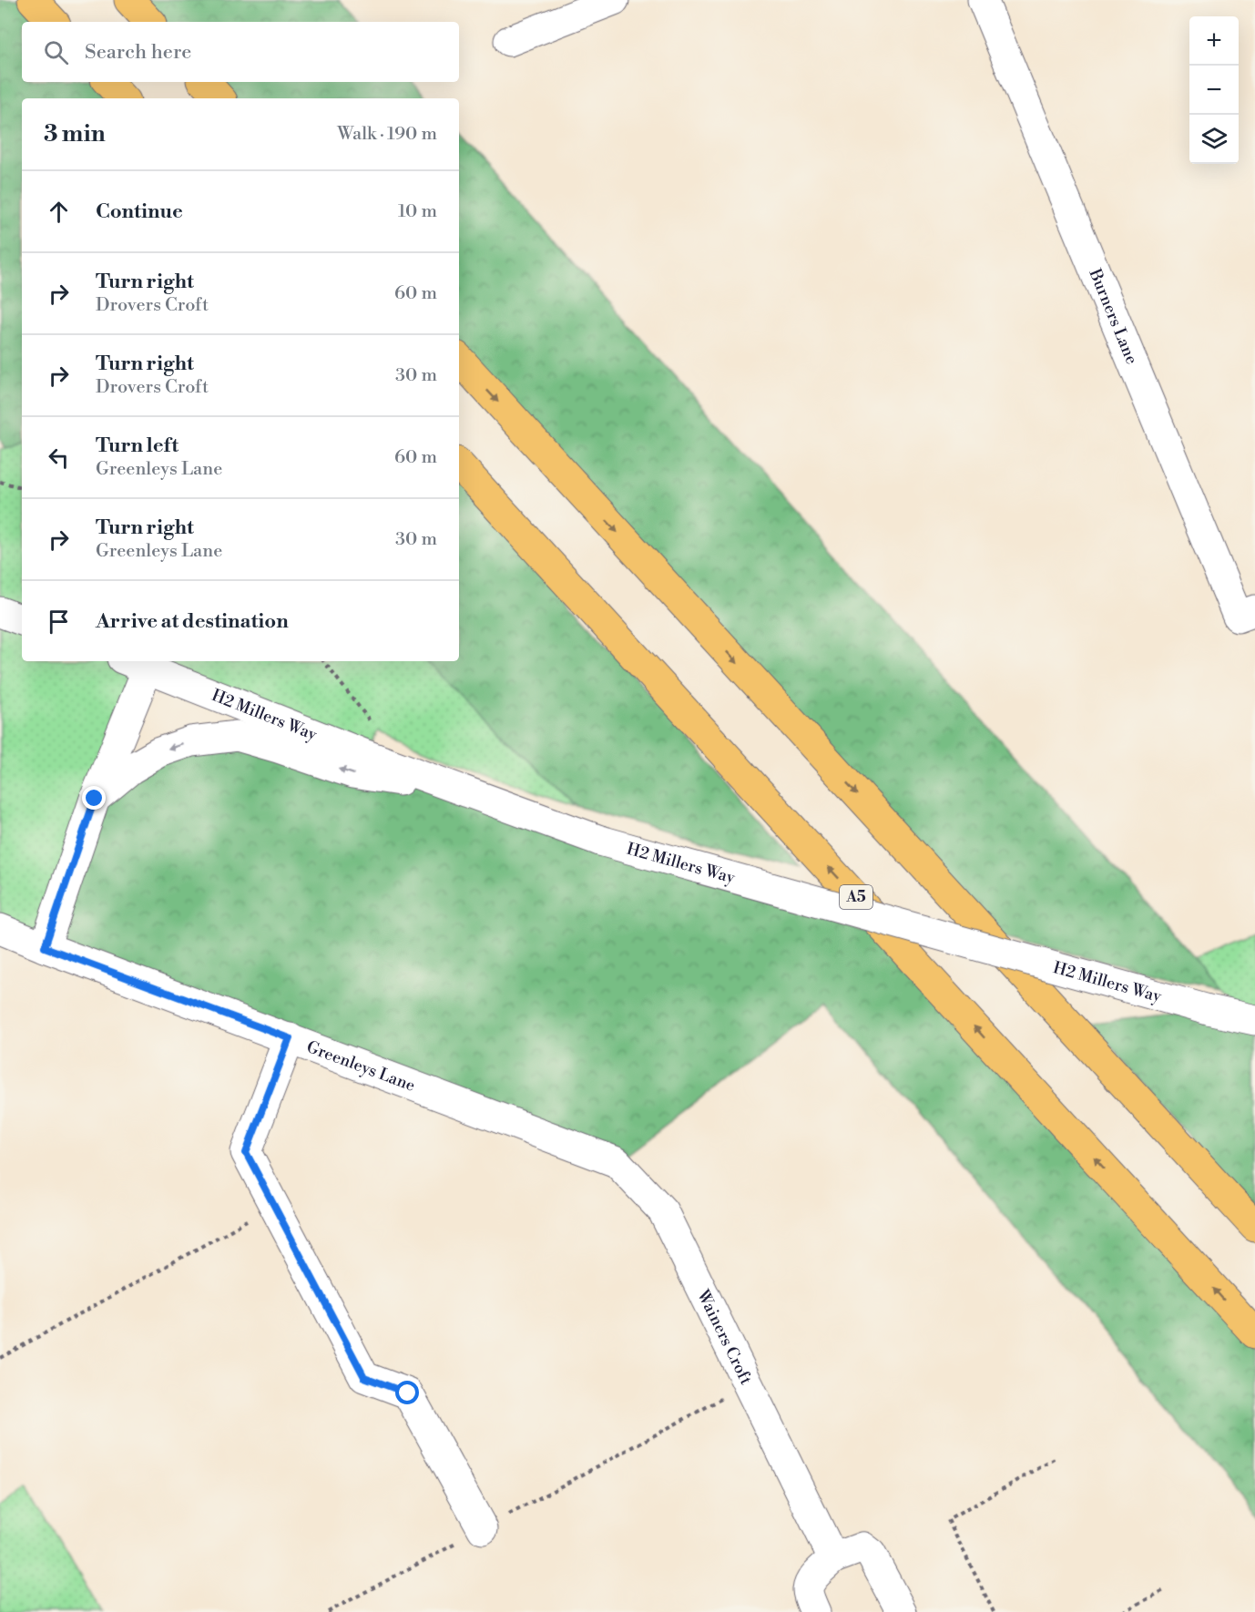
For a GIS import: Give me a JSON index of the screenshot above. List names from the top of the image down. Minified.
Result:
{"streets":{"highway":["A5"],"street":["Burners Lane","H2 Millers Way","Greenleys Lane","Wainers Croft"]},"crossings":[["Greenleys Lane","Wainers Croft"]],"page":{"map_buttons":["+","−"],"search":"Search here","heading":["3 min","Walk · 190 m"],"list":[["Continue","10 m"],["Turn right","Drovers Croft","60 m"],["Turn right","Drovers Croft","30 m"],["Turn left","Greenleys Lane","60 m"],["Turn right","Greenleys Lane","30 m"],"Arrive at destination"]}}
